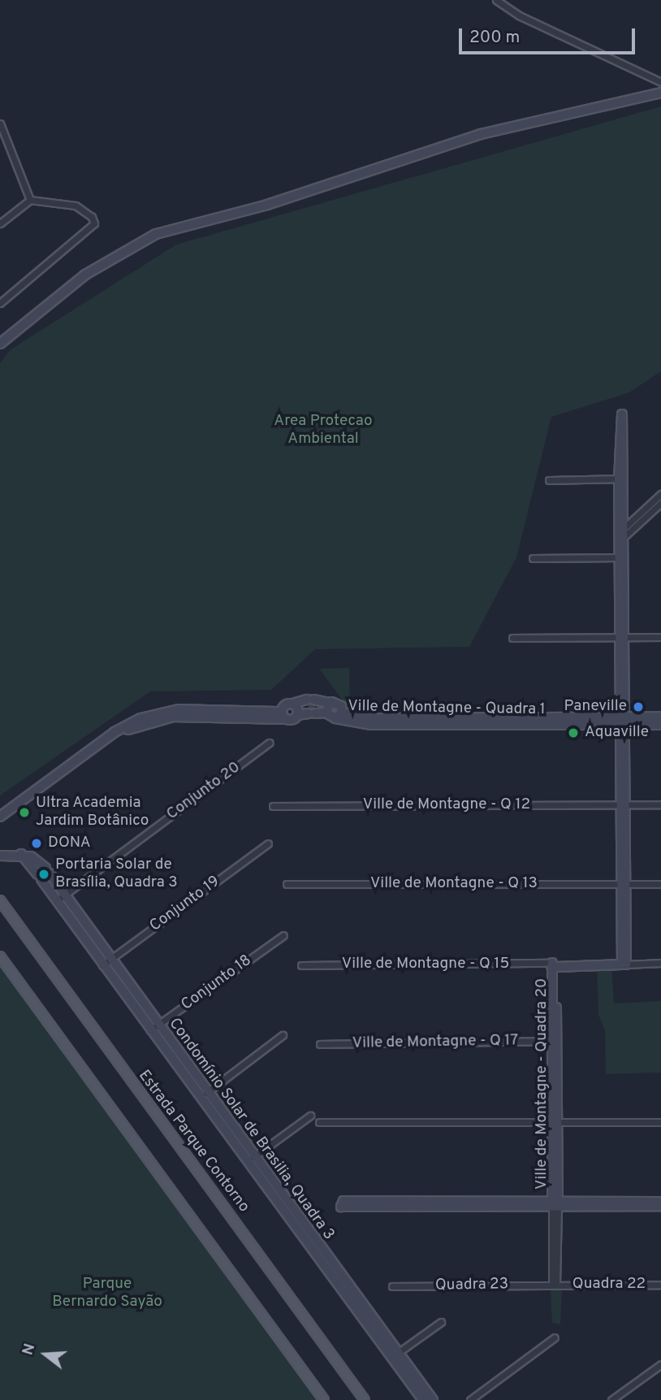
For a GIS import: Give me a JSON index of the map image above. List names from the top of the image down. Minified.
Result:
{"streets":{"main road":["Estrada Parque Contorno"],"street":["Ville de Montagne - Quadra 1","Conjunto 20","Ville de Montagne - Q 12","Ville de Montagne - Q 13","Conjunto 19","Ville de Montagne - Q 15","Conjunto 18","Ville de Montagne - Q 17","Ville de Montagne - Quadra 20","Condomínio Solar de Brasilia, Quadra 3","Quadra 22","Quadra 23"]},"crossings":[["Conjunto 20","Condomínio Solar de Brasilia, Quadra 3"],["Conjunto 19","Condomínio Solar de Brasilia, Quadra 3"],["Ville de Montagne - Q 15","Ville de Montagne - Quadra 20"],["Conjunto 18","Condomínio Solar de Brasilia, Quadra 3"],["Ville de Montagne - Q 17","Ville de Montagne - Quadra 20"],["Quadra 22","Quadra 23"]],"parks":["Area Protecao Ambiental","Parque Bernardo Sayão"],"places":["Paneville","Aquaville","Ultra Academia Jardim Botânico","DONA","Portaria Solar de Brasília, Quadra 3"],"scale_bar":"200 m","north":"left"}
